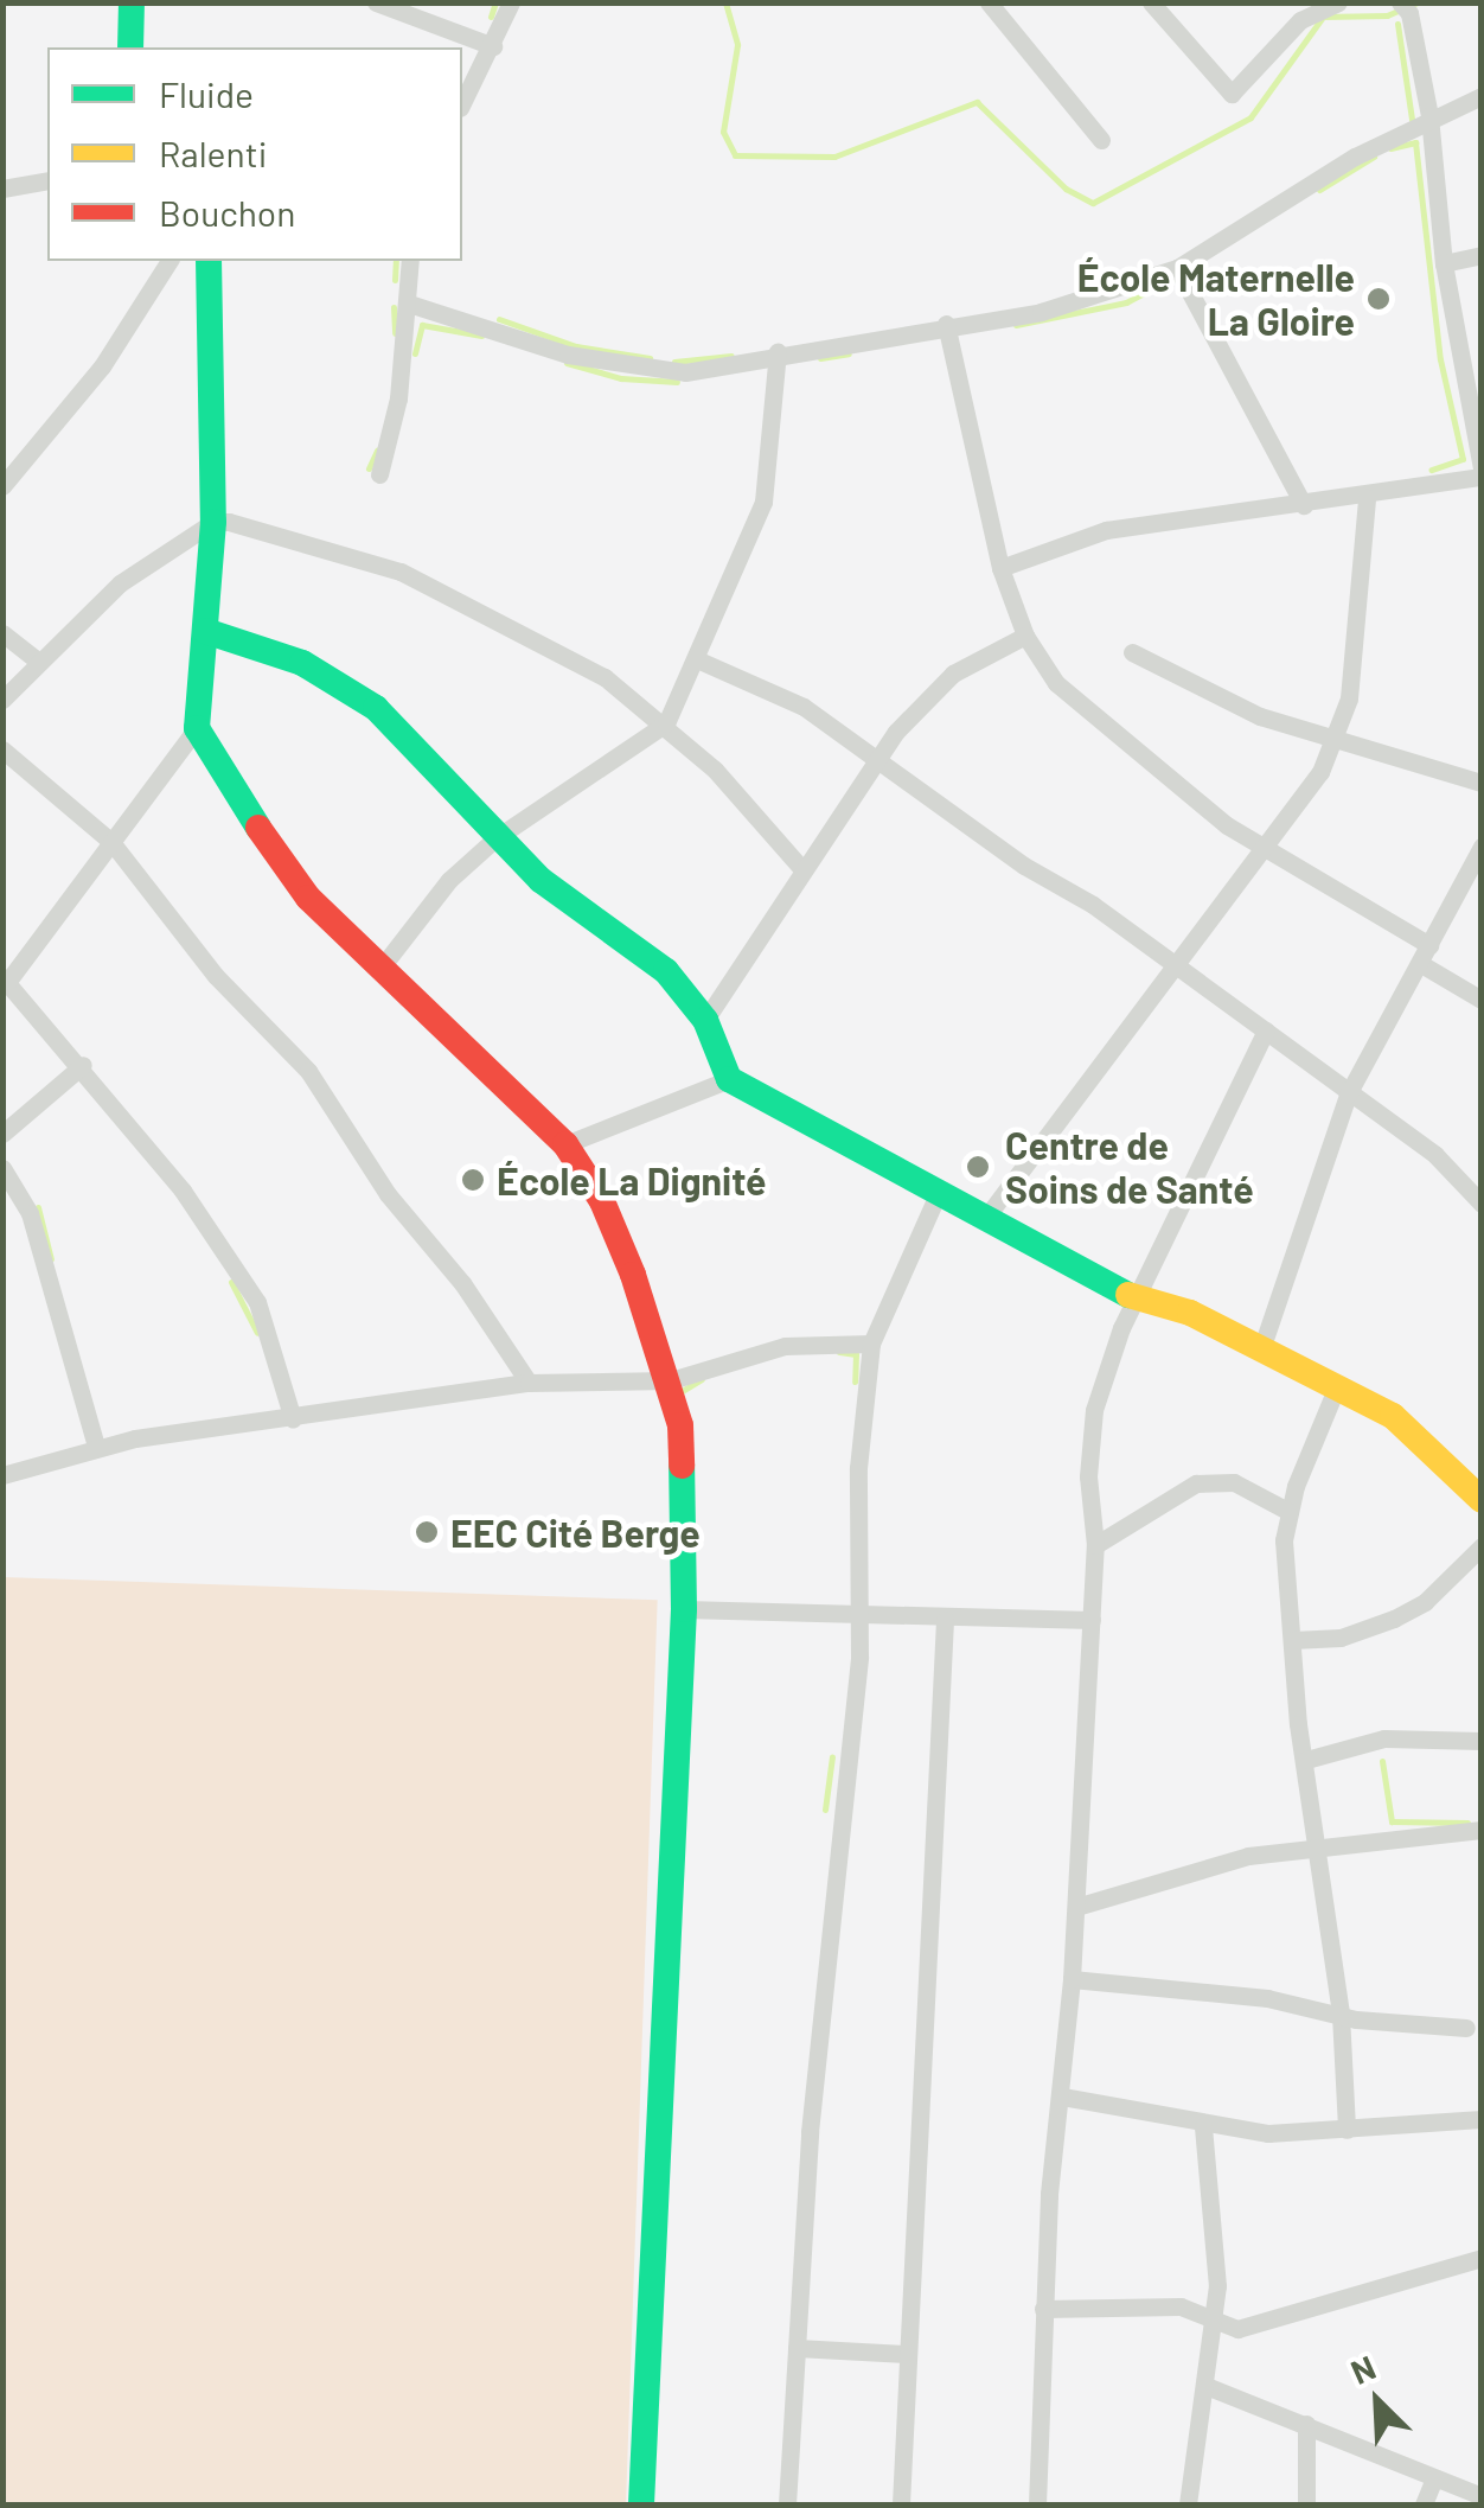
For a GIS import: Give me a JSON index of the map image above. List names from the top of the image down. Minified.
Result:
{"places":["École Maternelle La Gloire","Centre de Soins de Santé","École La Dignité","EEC Cité Berge"],"legend":["Fluide","Ralenti","Bouchon"],"north":"top left"}
